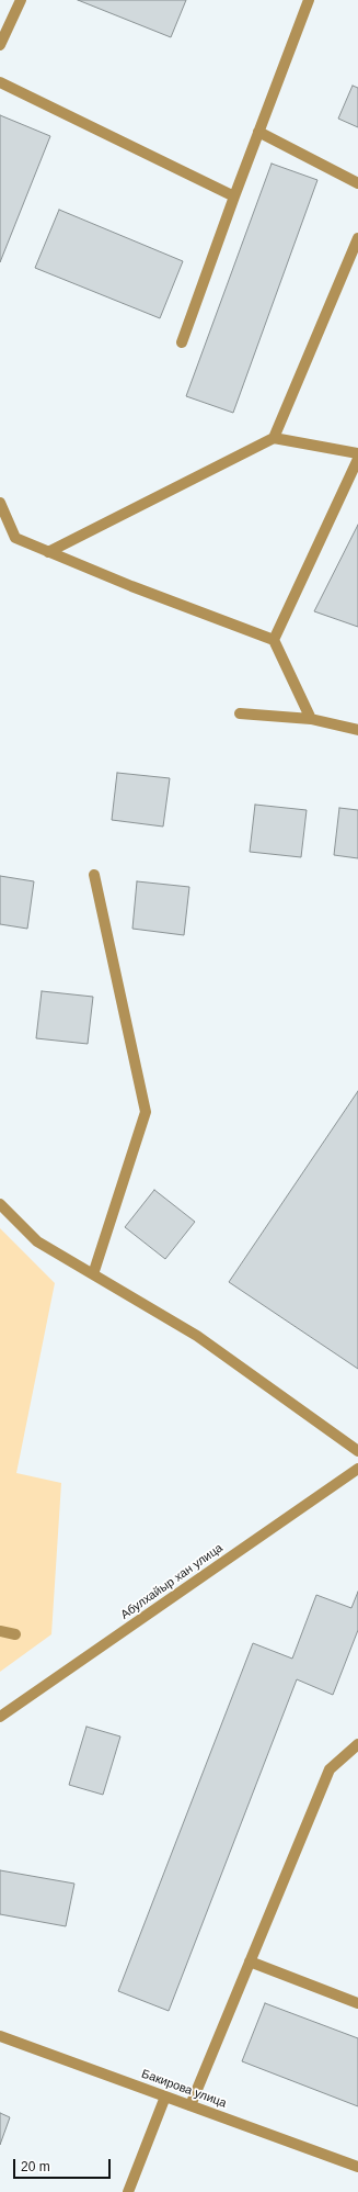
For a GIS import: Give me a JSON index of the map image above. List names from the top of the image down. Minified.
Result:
{"streets":{"street":["Абулхайыр хан улица","Бакирова улица"]},"scale_bar":"20 m"}
